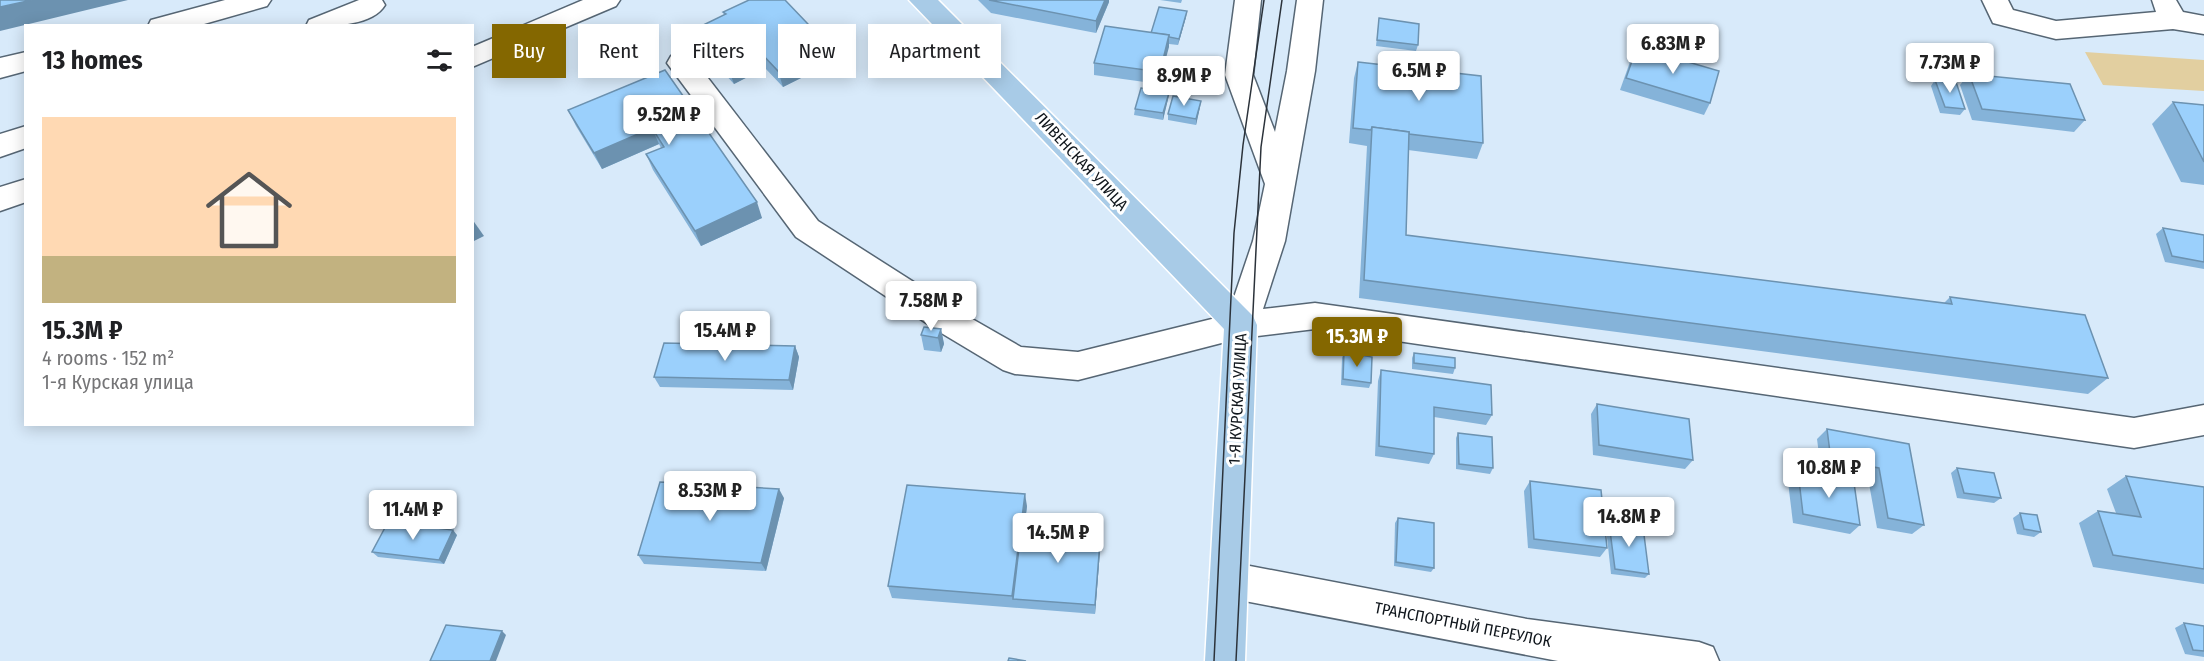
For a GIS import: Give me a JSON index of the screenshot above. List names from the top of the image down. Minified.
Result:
{"streets":{"main road":["ЛИВЕНСКАЯ УЛИЦА","1-Я КУРСКАЯ УЛИЦА"],"street":["ТРАНСПОРТНЫЙ ПЕРЕУЛОК"]},"crossings":[["ЛИВЕНСКАЯ УЛИЦА","1-Я КУРСКАЯ УЛИЦА"],["1-Я КУРСКАЯ УЛИЦА","ТРАНСПОРТНЫЙ ПЕРЕУЛОК"]],"page":{"price":["6.83M ₽","7.73M ₽","6.5M ₽","8.9M ₽","9.52M ₽","7.58M ₽","15.4M ₽","15.3M ₽","10.8M ₽","8.53M ₽","11.4M ₽","14.8M ₽","14.5M ₽"],"chip":["Buy","Rent","Filters","New","Apartment"],"heading":"13 homes","list":[{"name":"15.3M ₽","note":"4 rooms · 152 m² · 1-я Курская улица"}]}}
